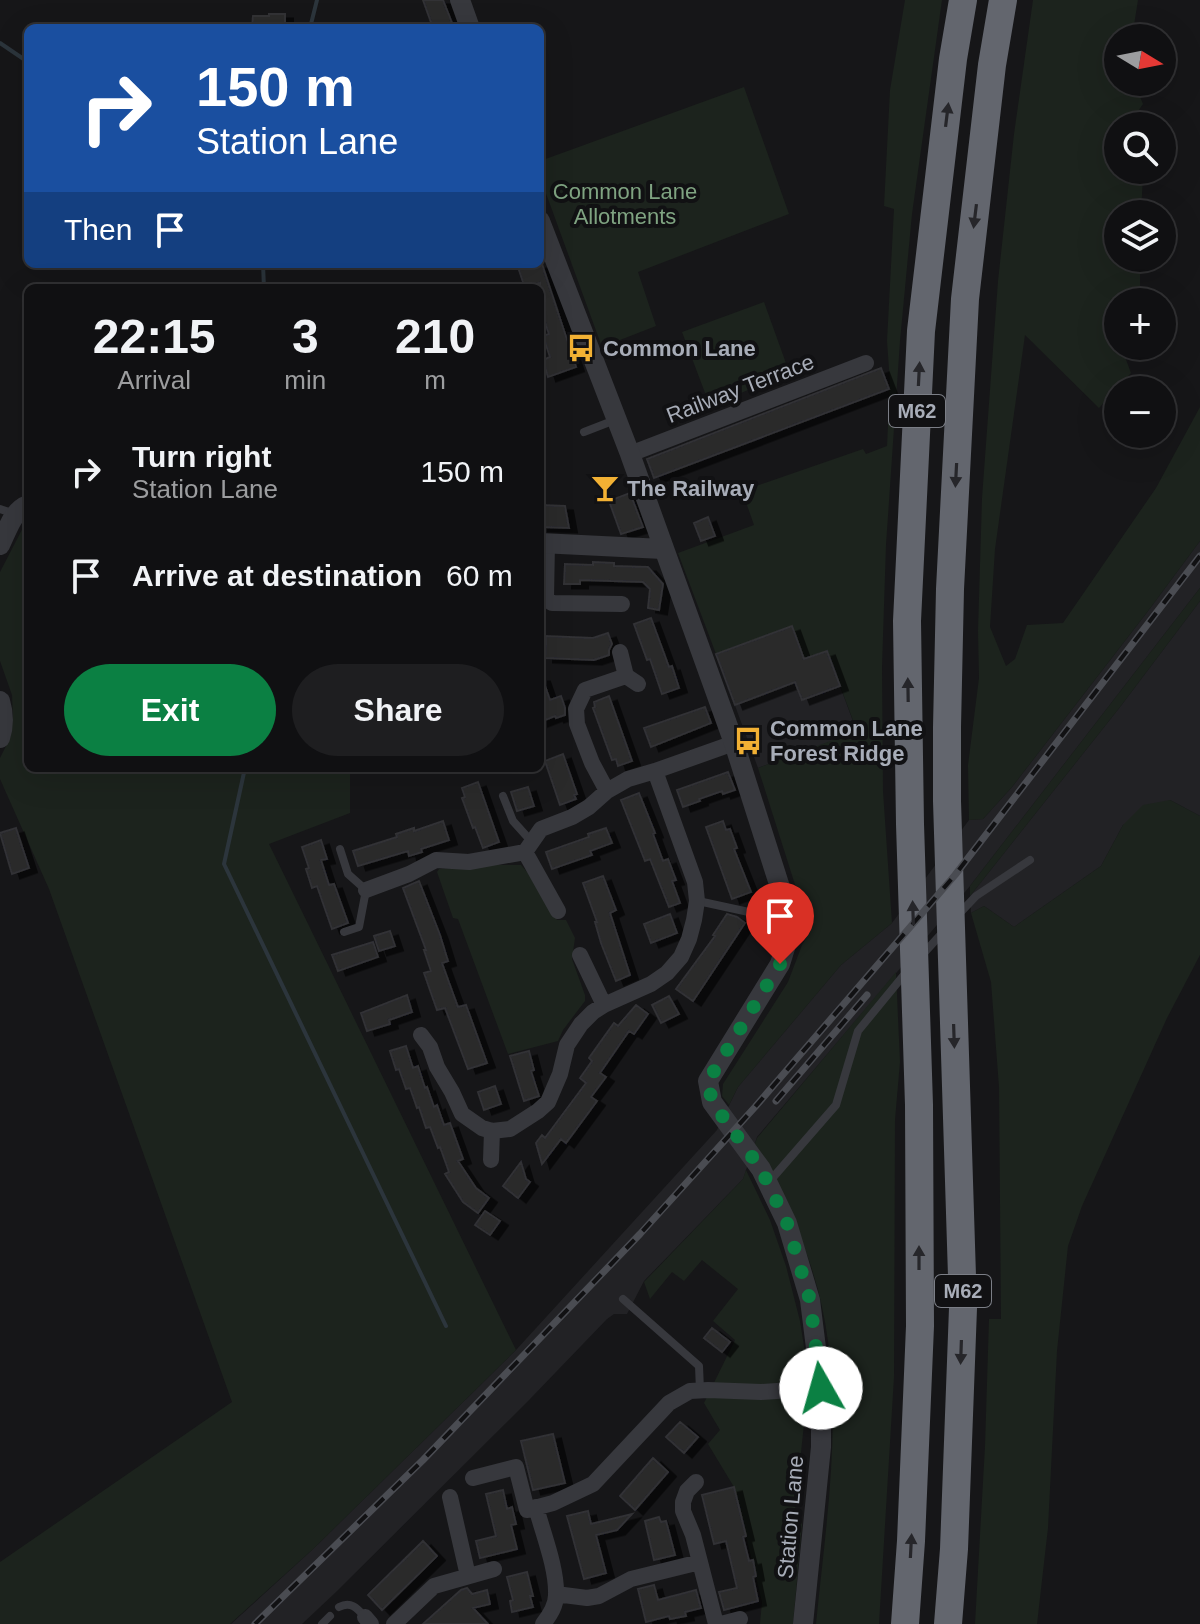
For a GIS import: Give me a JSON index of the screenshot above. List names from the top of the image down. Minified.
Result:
{"streets":{"highway":["M62"],"street":["Railway Terrace","Station Lane"]},"parks":["Common Lane Allotments"],"places":{"bus stop":["Common Lane","Common Lane Forest Ridge"],"bar":["The Railway"]},"north":"right","page":{"map_buttons":["+","−"],"turn":["150 m","Station Lane"],"then":"Then","eta":["22:15","Arrival","3","min","210","m"],"list":[{"name":"Turn right","note":"Station Lane","value":"150 m"},{"name":"Arrive at destination","value":"60 m"}],"buttons":["Exit","Share"]}}
